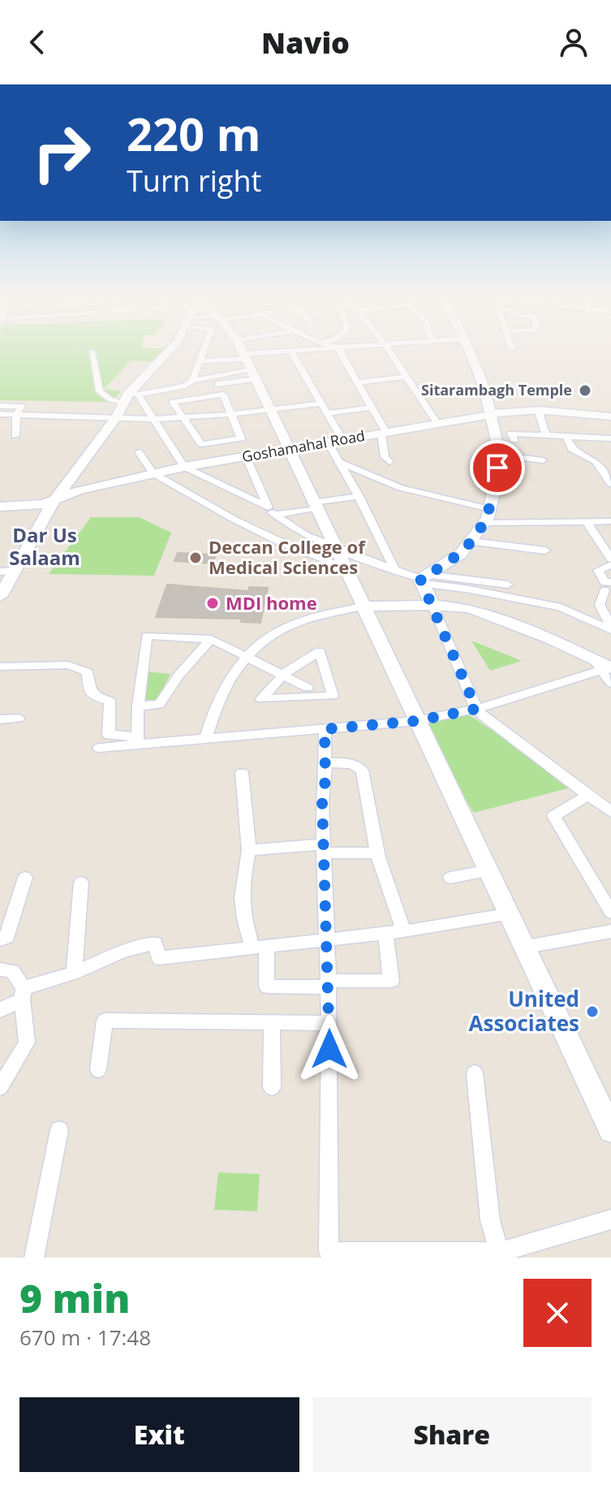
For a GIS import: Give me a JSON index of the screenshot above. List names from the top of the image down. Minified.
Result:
{"streets":{"street":["Goshamahal Road"]},"districts":["Dar Us Salaam"],"places":["Sitarambagh Temple","Deccan College of Medical Sciences","MDI home","United Associates"],"page":{"header":"Navio","turn":["220 m","Turn right"],"heading":["9 min","670 m · 17:48"],"buttons":["Exit","Share"]}}
